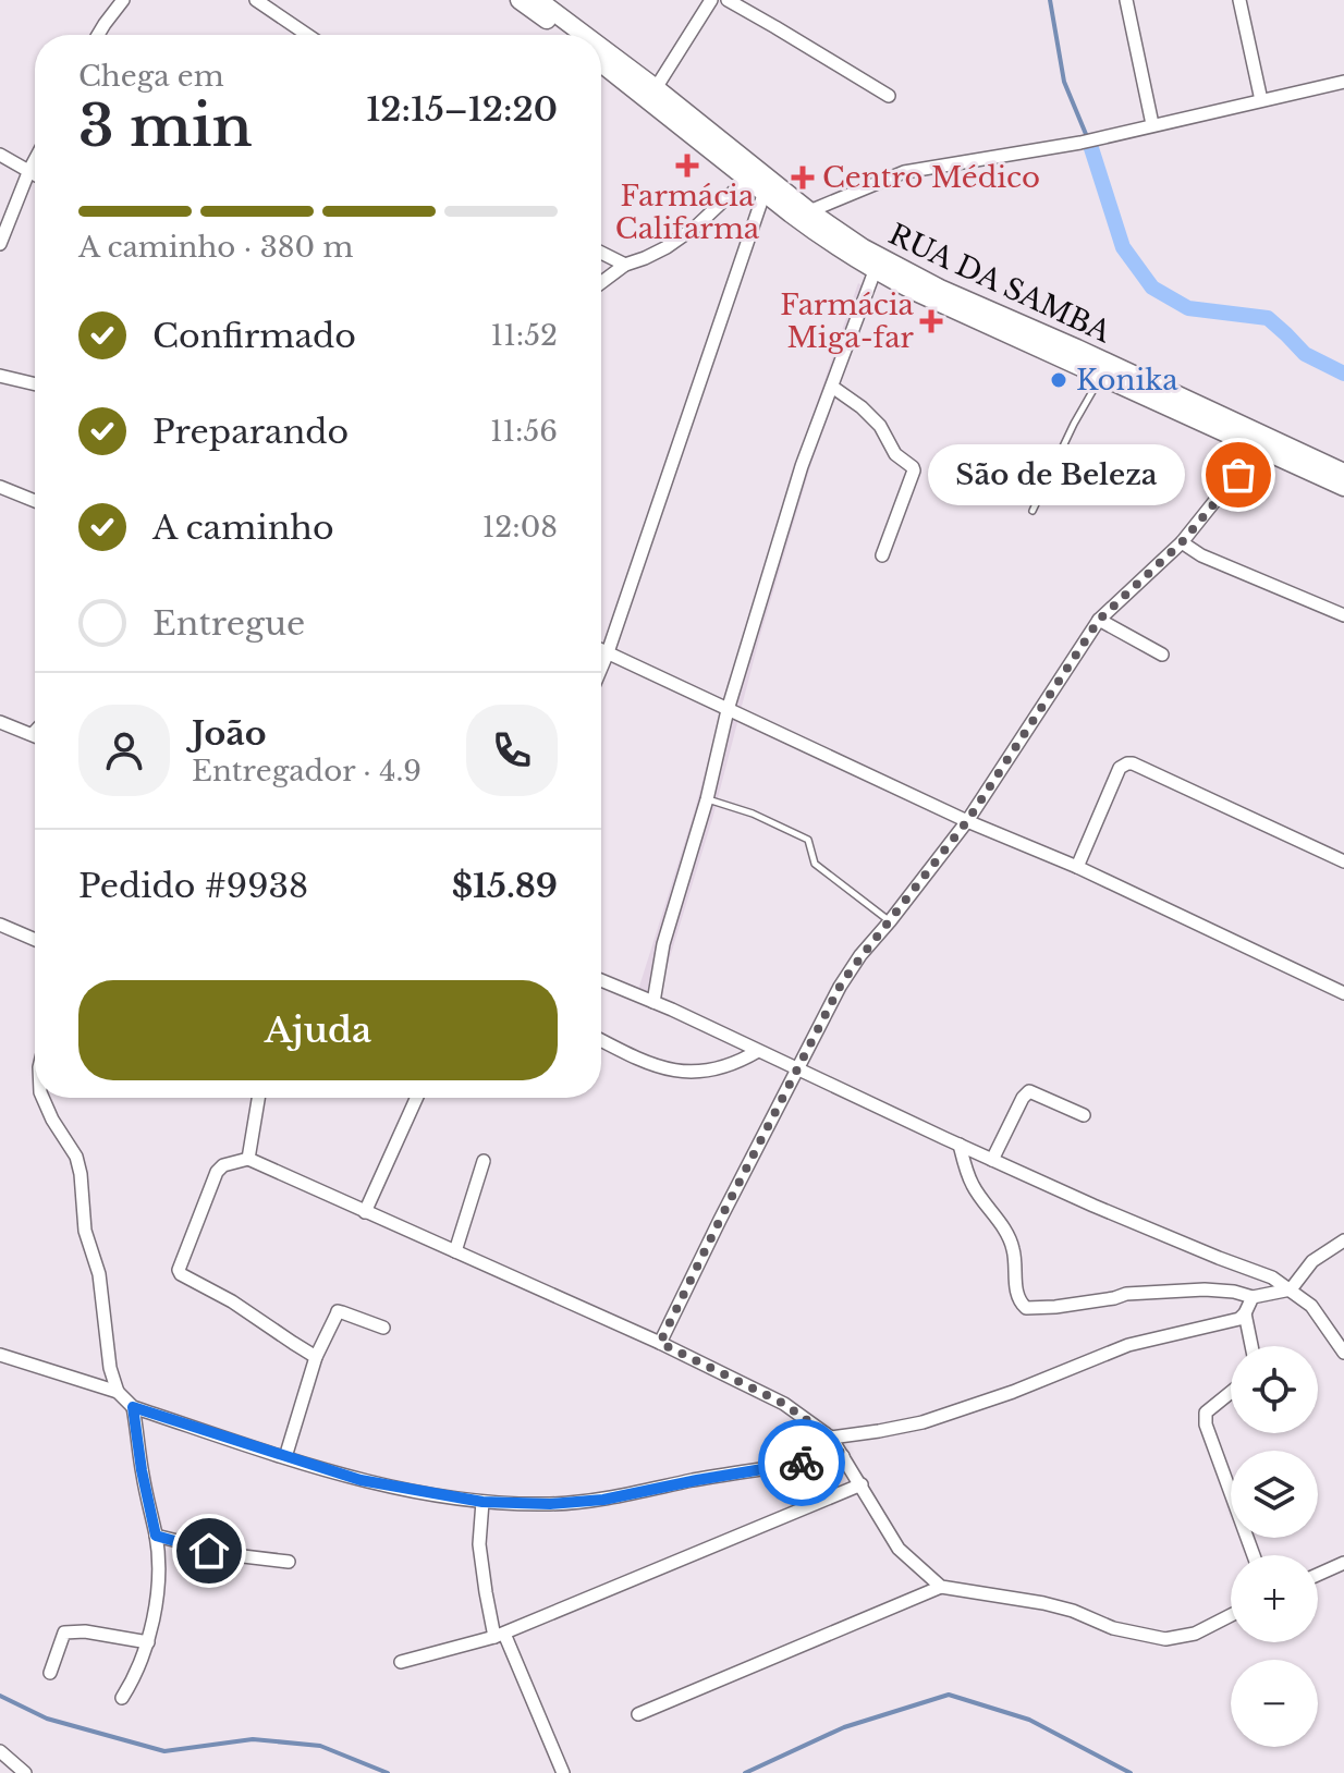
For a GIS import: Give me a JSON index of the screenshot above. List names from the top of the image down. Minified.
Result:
{"streets":{"main road":["RUA DA SAMBA"]},"places":{"health":["Farmácia Califarma","Centro Médico","Farmácia Miga-far"],"other":["Konika","São de Beleza"]},"page":{"heading":["3 min","Chega em","12:15–12:20"],"panel":["João","Entregador · 4.9","Pedido #9938","$15.89"],"bar":"A caminho · 380 m","list":[["Confirmado","11:52"],["Preparando","11:56"],["A caminho","12:08"],"Entregue"],"bubble":"São de Beleza","buttons":"Ajuda","map_buttons":["+","−"]}}
